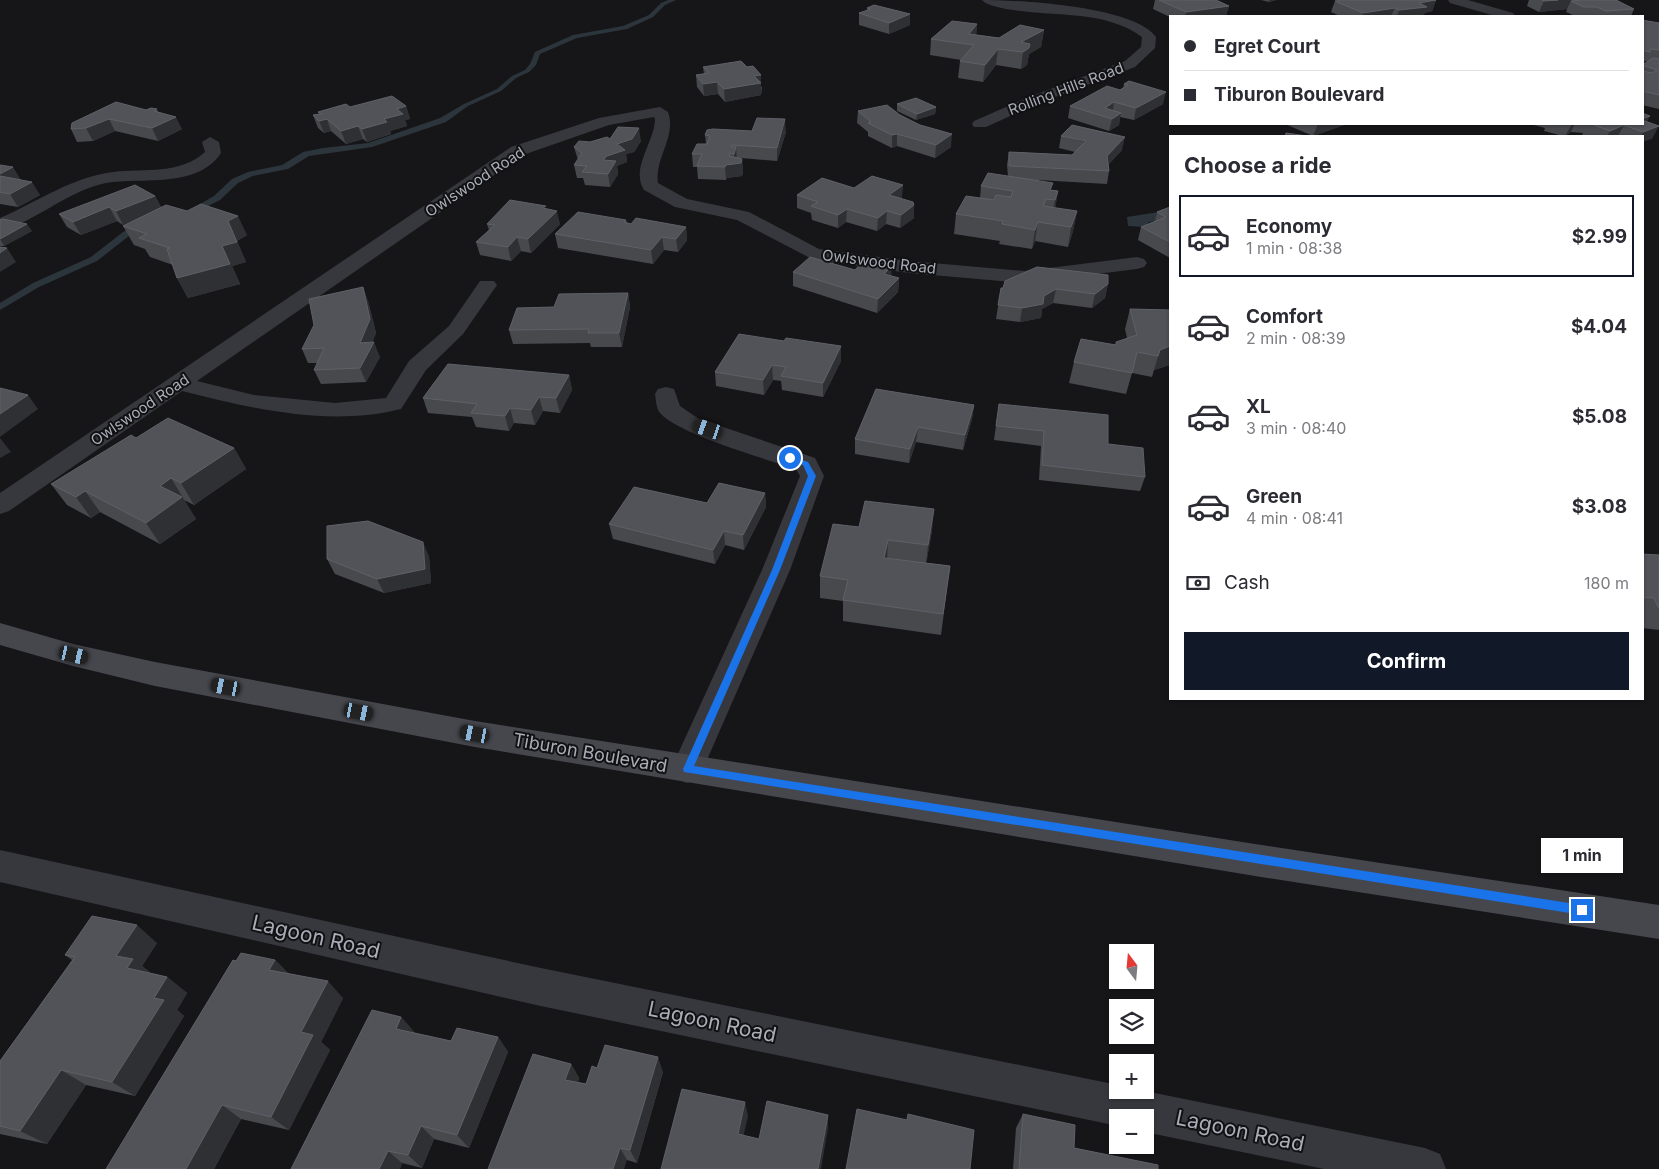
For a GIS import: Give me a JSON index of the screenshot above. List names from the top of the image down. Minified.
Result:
{"streets":{"main road":["Tiburon Boulevard"],"street":["Rolling Hills Road","Owlswood Road","Lagoon Road"]},"north":"top","page":{"banner":["Egret Court","Tiburon Boulevard"],"heading":"Choose a ride","list":[{"name":"Economy","note":"1 min · 08:38","value":"$2.99"},{"name":"Comfort","note":"2 min · 08:39","value":"$4.04"},{"name":"XL","note":"3 min · 08:40","value":"$5.08"},{"name":"Green","note":"4 min · 08:41","value":"$3.08"}],"pay":["Cash","180 m"],"buttons":"Confirm","bubble":"1 min","map_buttons":["+","−"]}}
